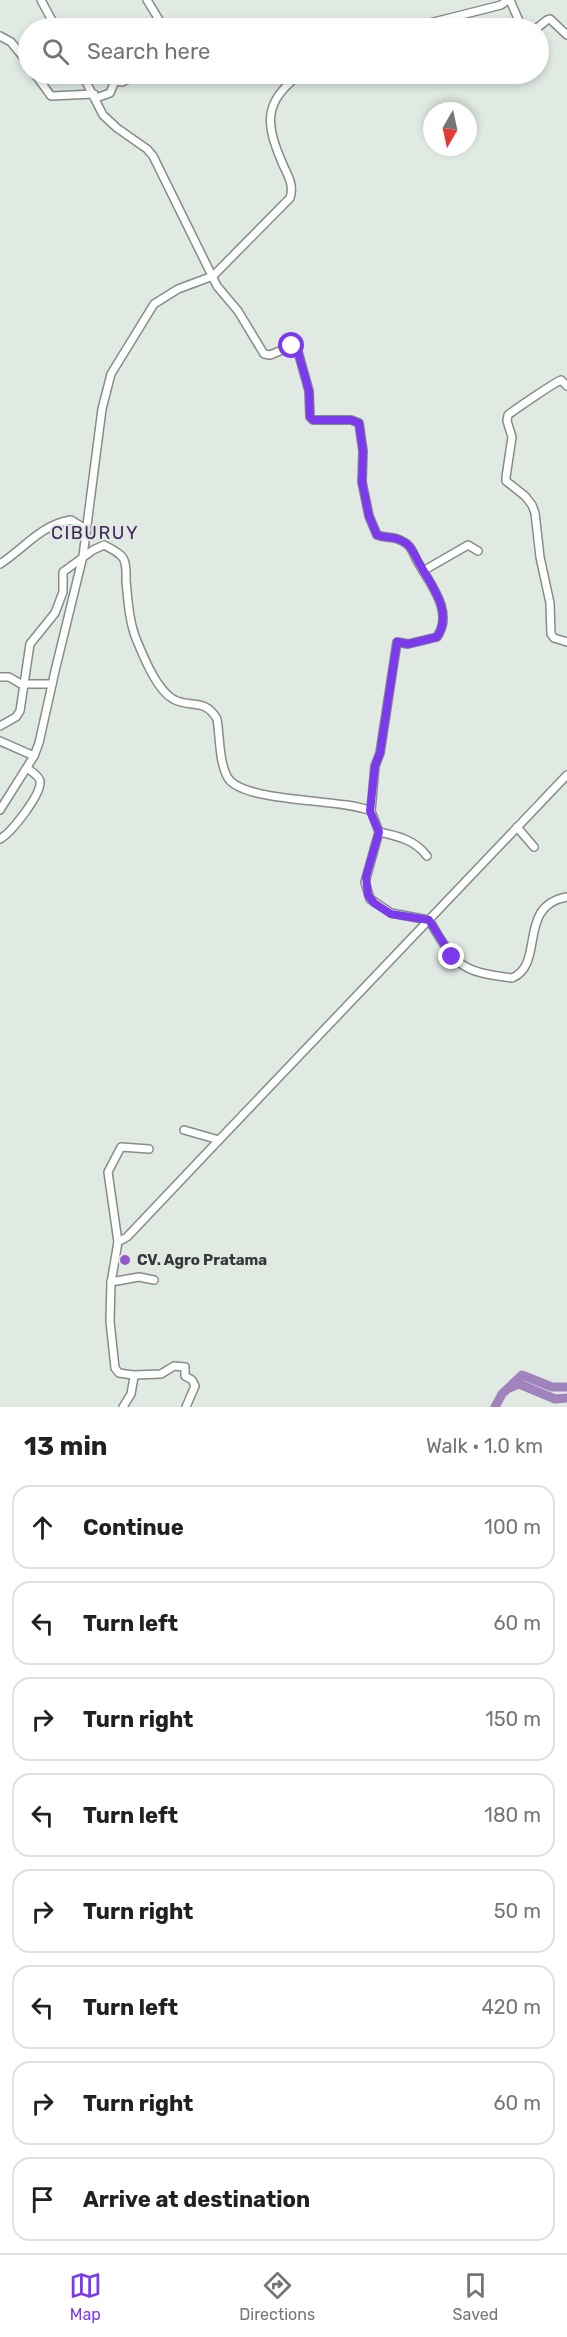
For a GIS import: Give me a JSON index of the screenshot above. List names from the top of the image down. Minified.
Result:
{"districts":["CIBURUY"],"places":["CV. Agro Pratama"],"north":"bottom","page":{"search":"Search here","heading":["13 min","Walk · 1.0 km"],"list":[["Continue","100 m"],["Turn left","60 m"],["Turn right","150 m"],["Turn left","180 m"],["Turn right","50 m"],["Turn left","420 m"],["Turn right","60 m"],"Arrive at destination"],"nav":["Map","Directions","Saved"]}}
